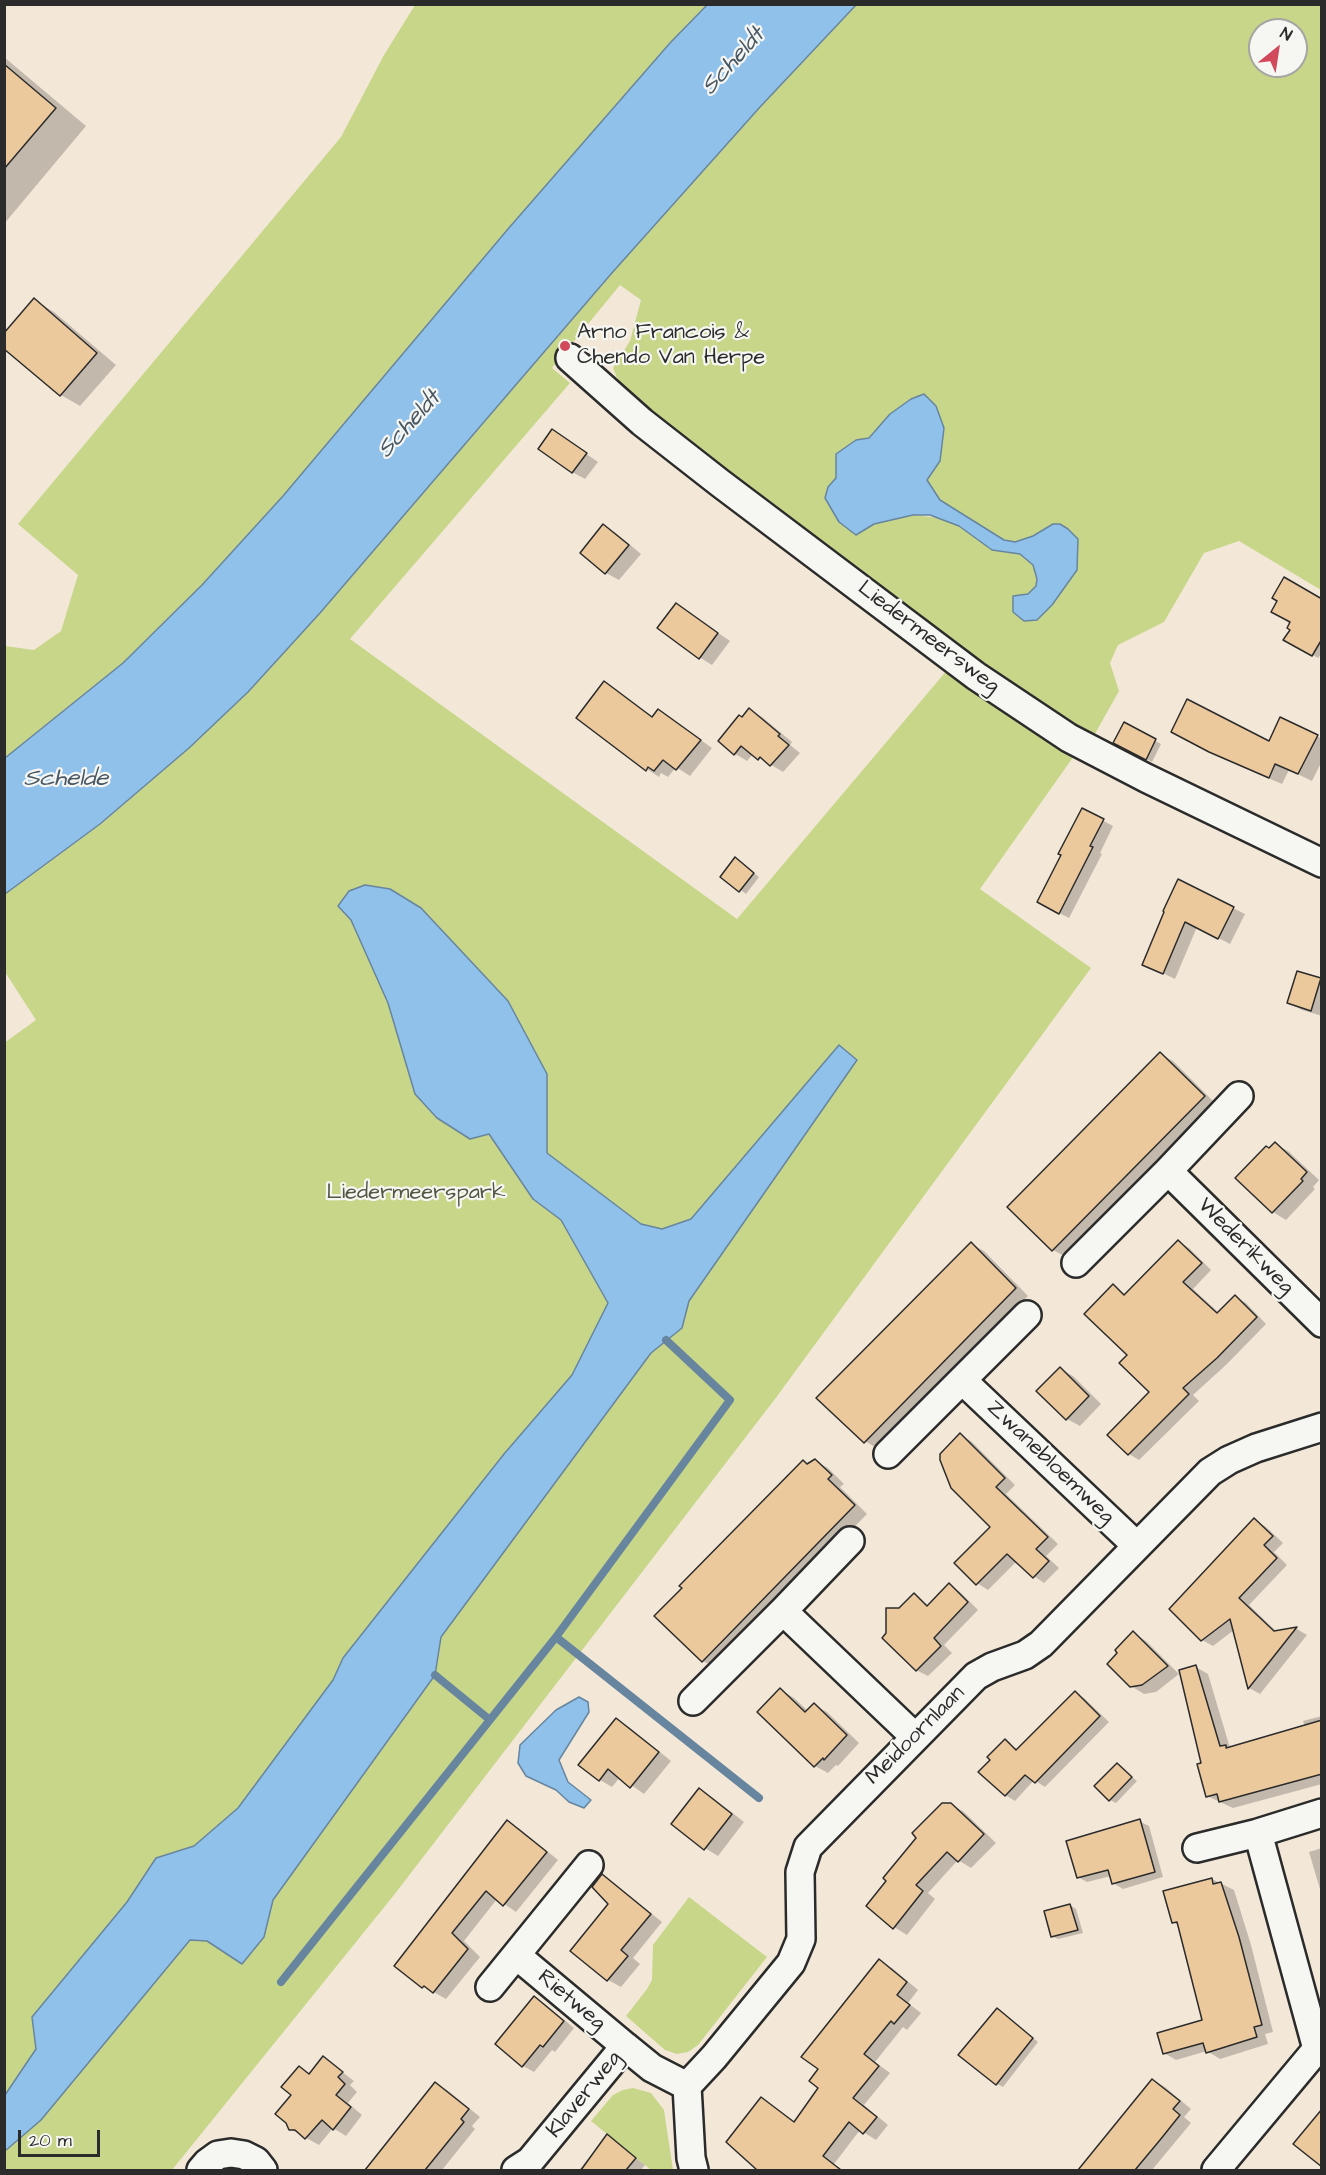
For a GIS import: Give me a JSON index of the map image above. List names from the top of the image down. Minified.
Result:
{"streets":{"street":["Liedermeersweg","Wederikweg","Zwanebloemweg","Meidoornlaan","Rietweg","Klaverweg"]},"crossings":[["Zwanebloemweg","Meidoornlaan"],["Meidoornlaan","Klaverweg"],["Rietweg","Klaverweg"]],"water":["Scheldt","Schelde"],"parks":["Liedermeerspark"],"places":["Arno Francois & Chendo Van Herpe"],"scale_bar":"20 m","north":"top right"}
